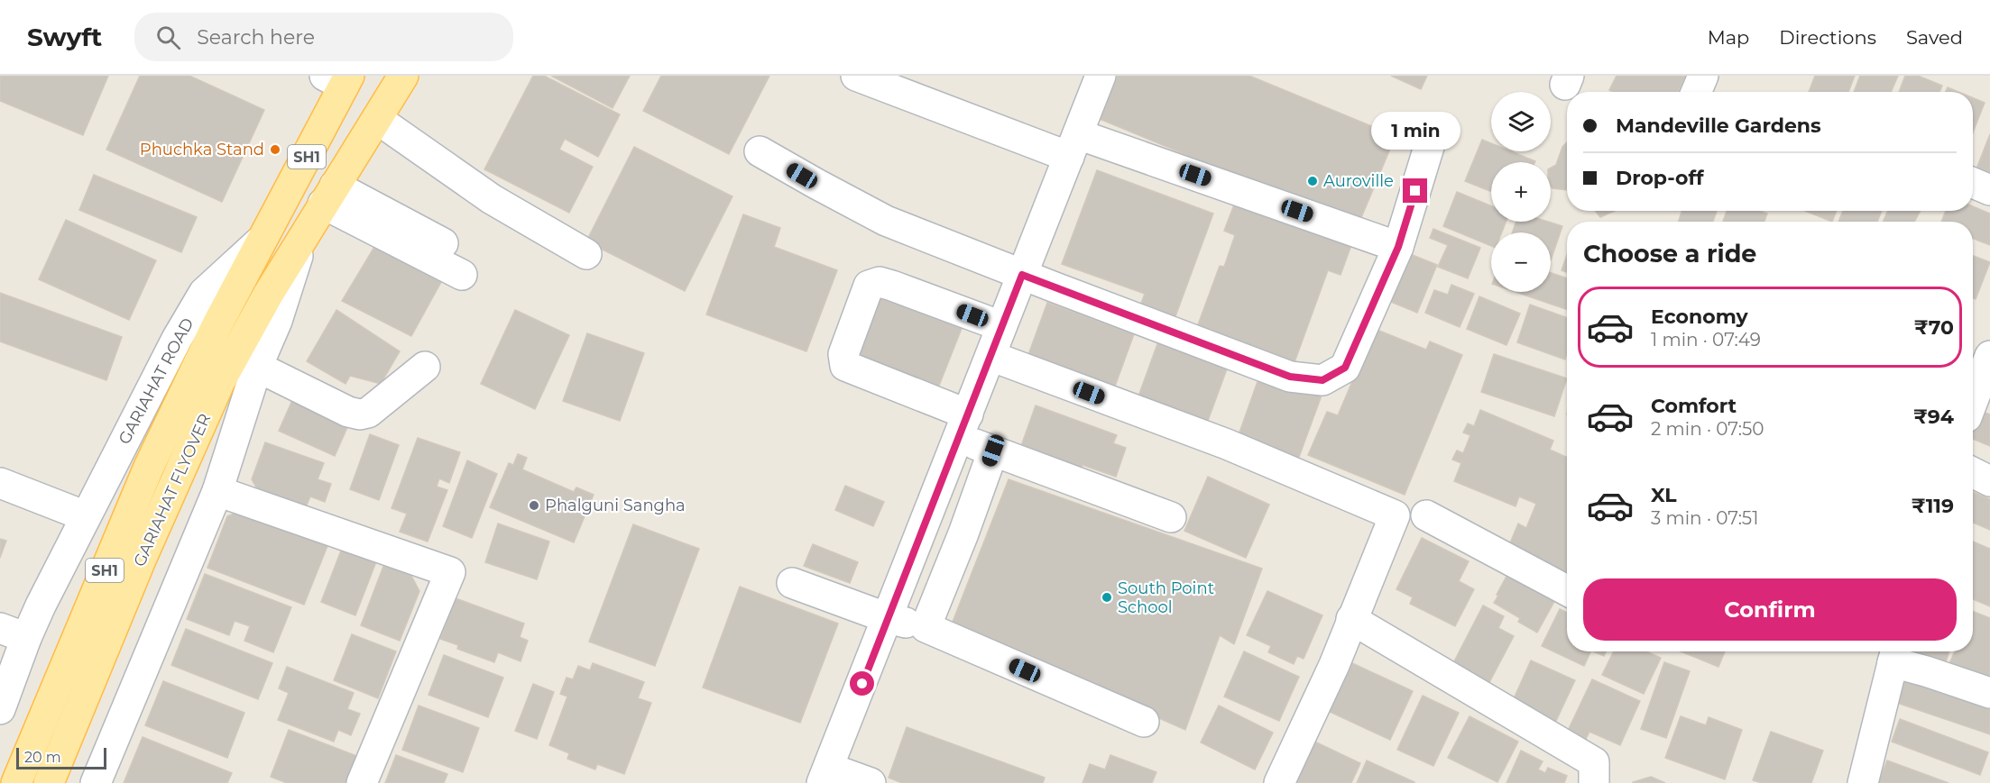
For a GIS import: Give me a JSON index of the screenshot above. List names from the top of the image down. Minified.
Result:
{"streets":{"main road":["SH1","GARIAHAT ROAD","GARIAHAT FLYOVER"]},"crossings":[["SH1","GARIAHAT FLYOVER"],["GARIAHAT ROAD","GARIAHAT FLYOVER"]],"places":["Phuchka Stand","Auroville","Phalguni Sangha","South Point School"],"scale_bar":"20 m","page":{"header":"Swyft","search":"Search here","nav":["Map","Directions","Saved"],"map_buttons":["+","−"],"banner":["Mandeville Gardens","Drop-off"],"bubble":"1 min","heading":"Choose a ride","list":[{"name":"Economy","note":"1 min · 07:49","value":"₹70"},{"name":"Comfort","note":"2 min · 07:50","value":"₹94"},{"name":"XL","note":"3 min · 07:51","value":"₹119"}],"buttons":"Confirm","scale":"20 m"}}
